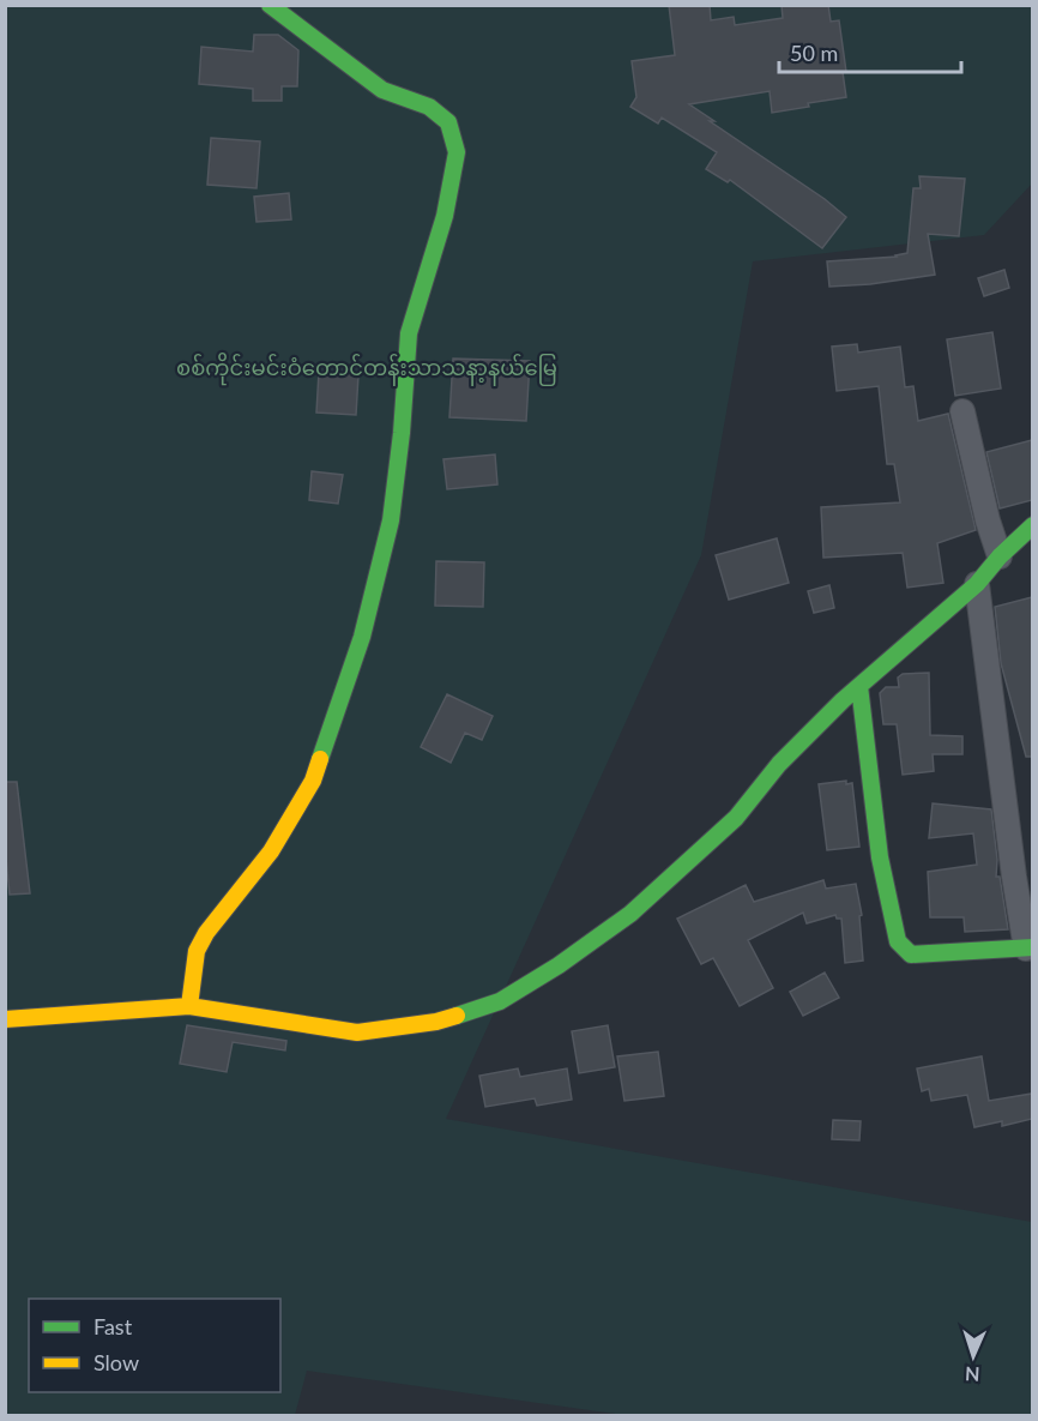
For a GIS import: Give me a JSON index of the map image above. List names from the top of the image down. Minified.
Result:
{"parks":["စစ်ကိုင်းမင်းဝံတောင်တန်းသာသနာ့နယ်မြေ"],"legend":["Fast","Slow"],"scale_bar":"50 m","north":"bottom"}
